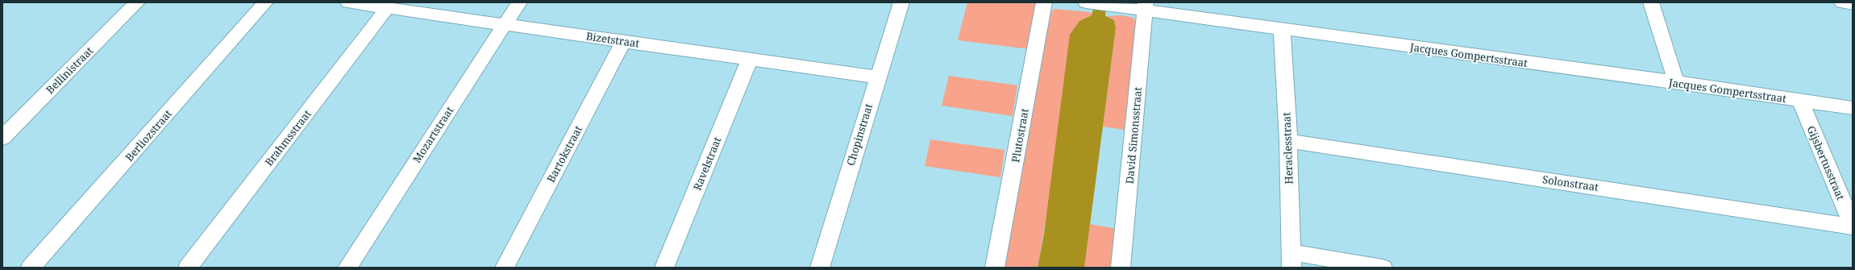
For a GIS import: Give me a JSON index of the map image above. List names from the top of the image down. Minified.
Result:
{"streets":{"street":["Bizetstraat","Jacques Gompertsstraat","Bellinistraat","Mozartstraat","Chopinstraat","Berliozstraat","Plutostraat","David Simonsstraat","Brahmsstraat","Heraclesstraat","Bartokstraat","Gijsbertusstraat","Ravelstraat","Solonstraat"]},"crossings":[["Bizetstraat","Mozartstraat"],["Bizetstraat","Chopinstraat"],["Bizetstraat","Brahmsstraat"],["Bizetstraat","Bartokstraat"],["Bizetstraat","Ravelstraat"],["Jacques Gompertsstraat","David Simonsstraat"],["Jacques Gompertsstraat","Heraclesstraat"],["Jacques Gompertsstraat","Gijsbertusstraat"],["Heraclesstraat","Solonstraat"],["Gijsbertusstraat","Solonstraat"]]}
